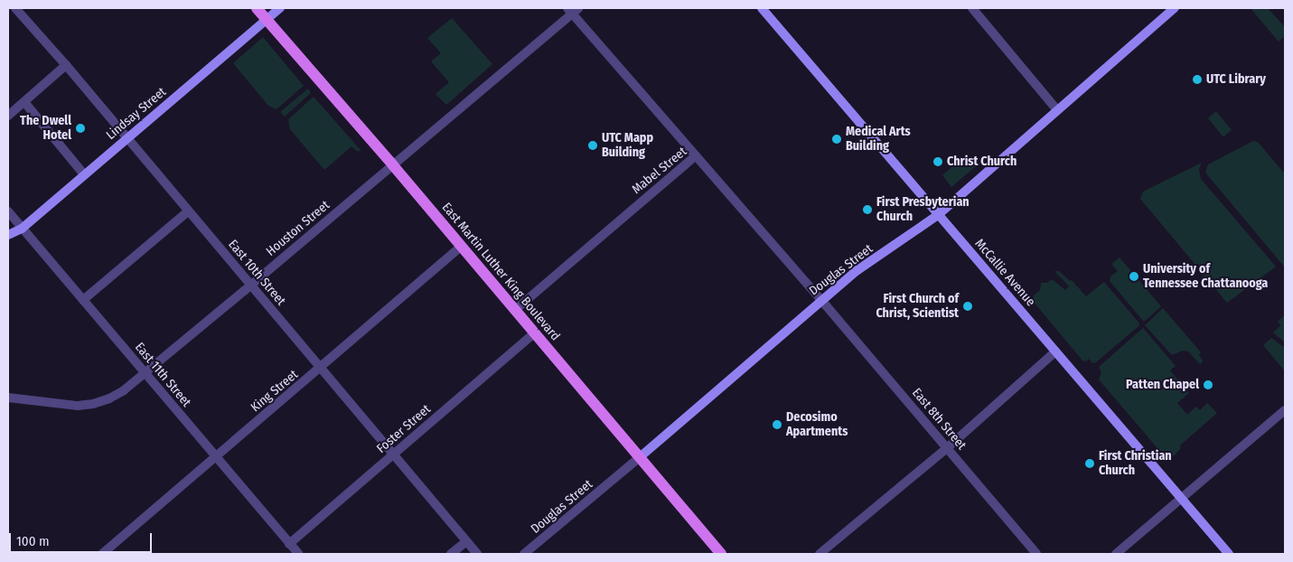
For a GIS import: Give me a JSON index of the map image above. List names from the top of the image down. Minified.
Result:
{"streets":{"main road":["East Martin Luther King Boulevard"],"street":["Lindsay Street","Mabel Street","Houston Street","Douglas Street","East 10th Street","McCallie Avenue","East 11th Street","King Street","East 8th Street","Foster Street"]},"crossings":[["Lindsay Street","East Martin Luther King Boulevard"],["Lindsay Street","East 10th Street"],["Lindsay Street","East 11th Street"],["Mabel Street","Douglas Street"],["Mabel Street","East Martin Luther King Boulevard"],["Mabel Street","East 8th Street"],["Houston Street","East Martin Luther King Boulevard"],["Houston Street","East 10th Street"],["Houston Street","East 11th Street"],["Douglas Street","East Martin Luther King Boulevard"],["Douglas Street","McCallie Avenue"],["Douglas Street","East 8th Street"],["East Martin Luther King Boulevard","King Street"],["East Martin Luther King Boulevard","Foster Street"],["East 10th Street","King Street"],["East 10th Street","Foster Street"],["East 11th Street","King Street"],["East 11th Street","Foster Street"]],"places":["UTC Library","The Dwell Hotel","Medical Arts Building","UTC Mapp Building","Christ Church","First Presbyterian Church","University of Tennessee Chattanooga","First Church of Christ, Scientist","Patten Chapel","Decosimo Apartments","First Christian Church"],"scale_bar":"100 m"}
